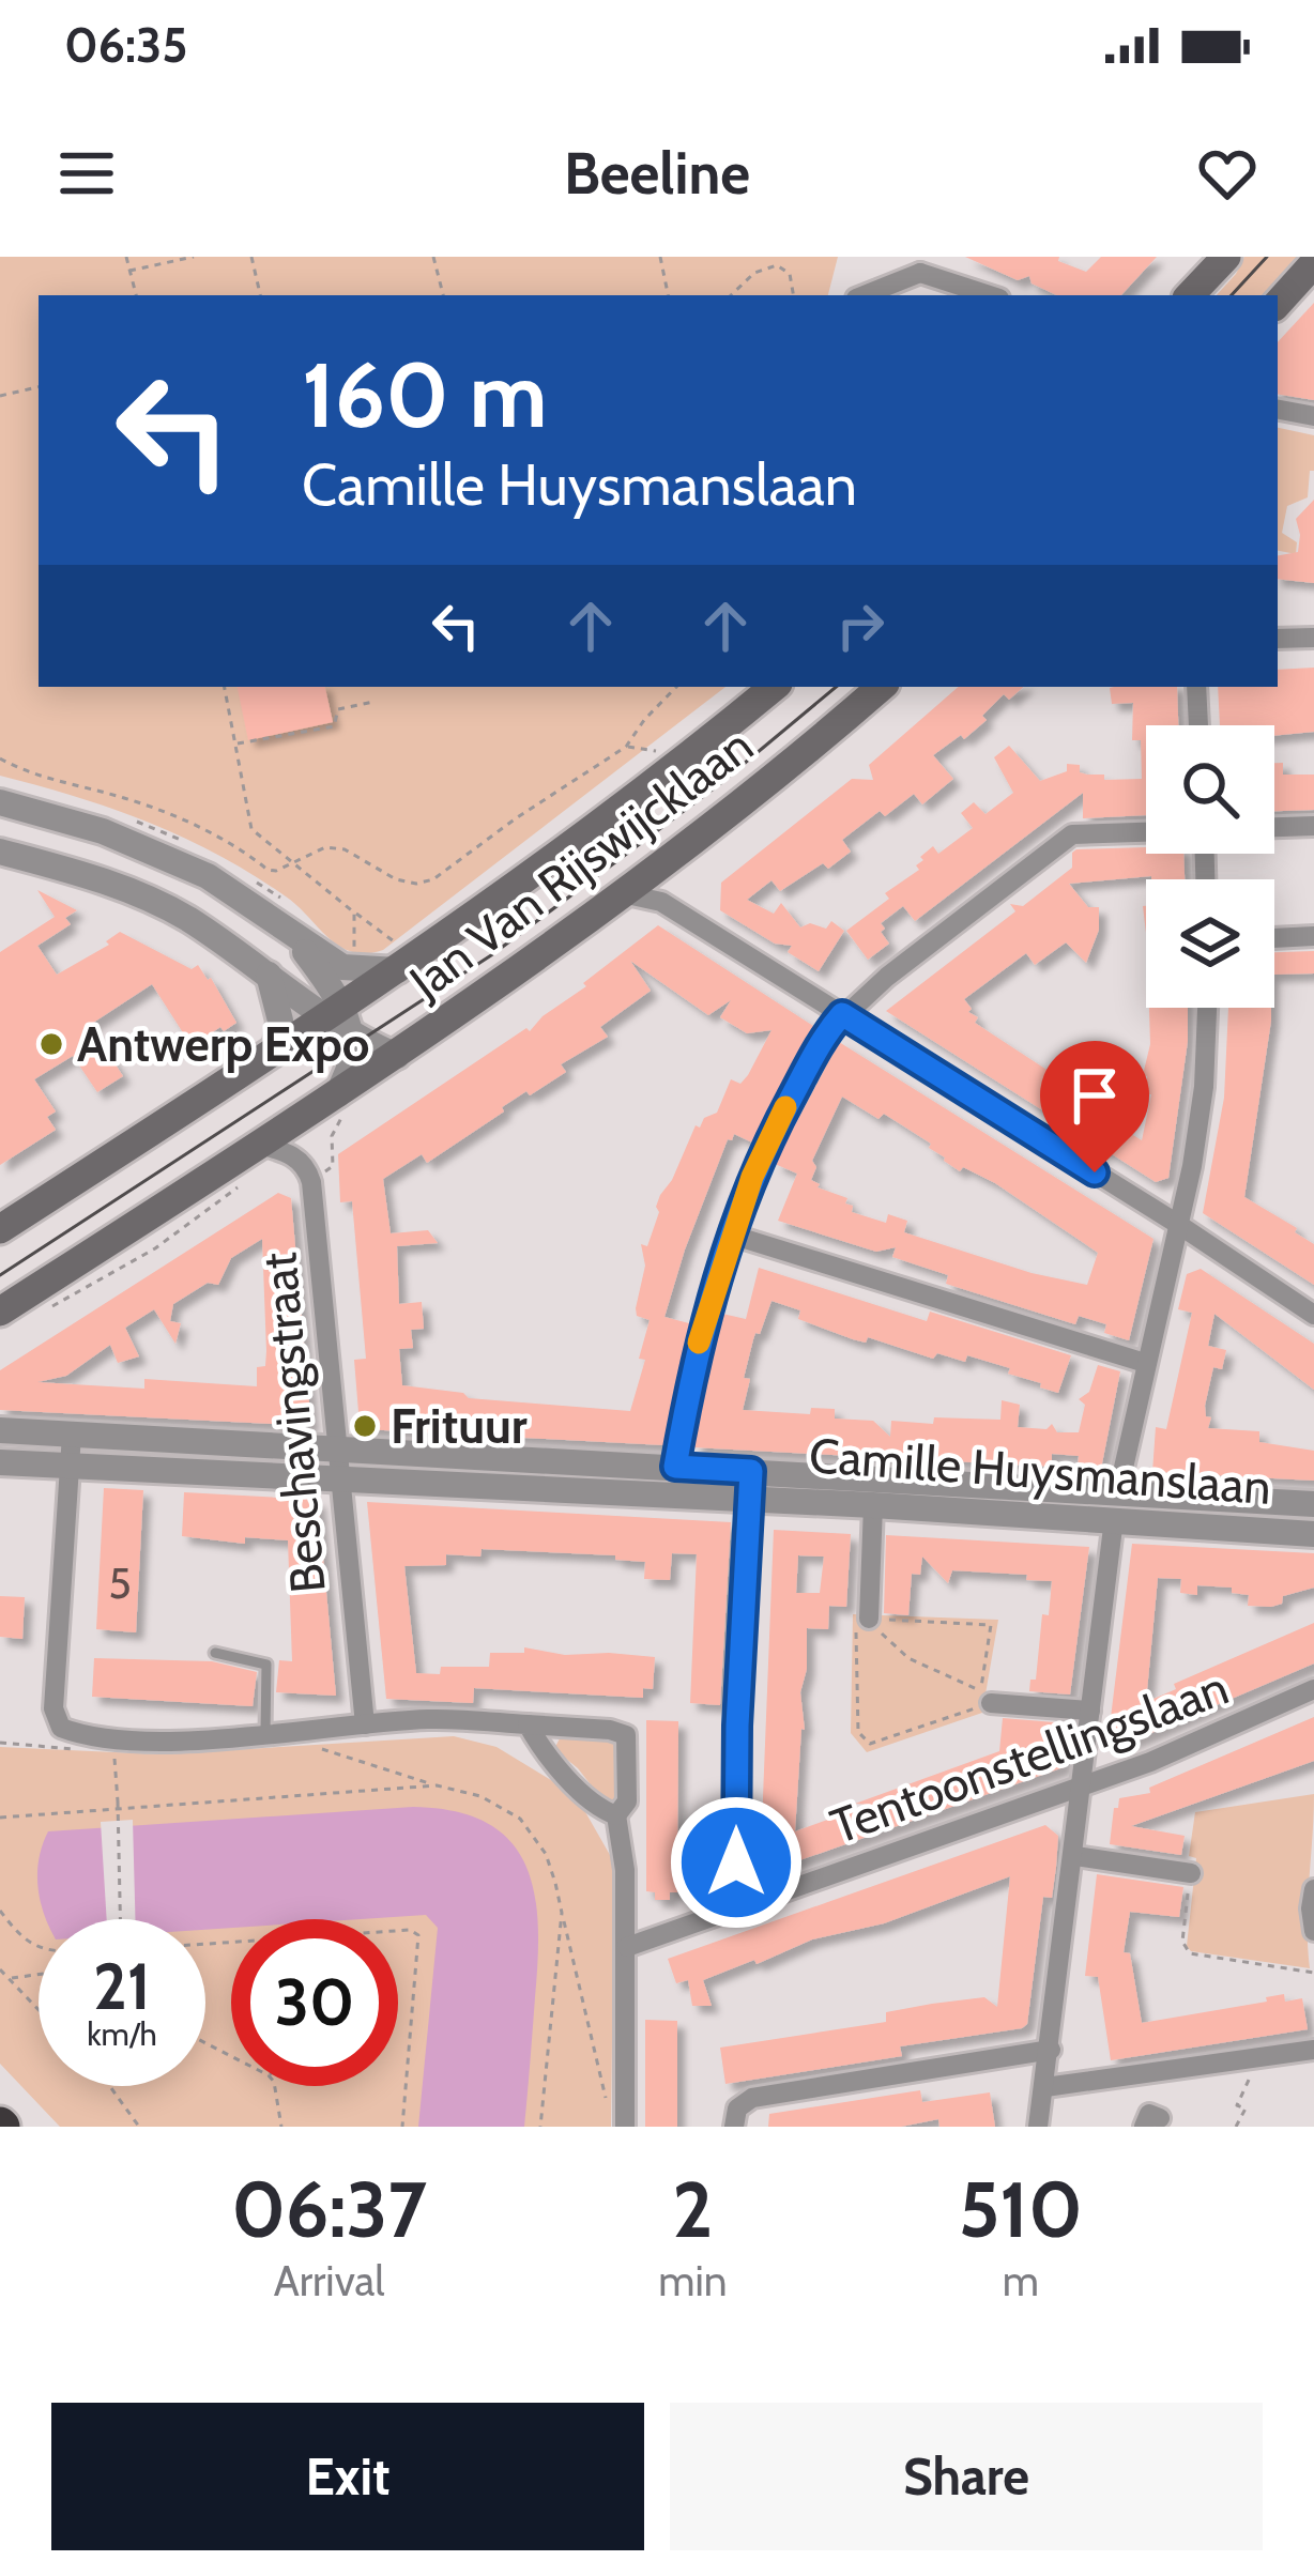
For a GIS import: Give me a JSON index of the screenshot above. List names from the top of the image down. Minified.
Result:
{"streets":{"main road":["Jan Van Rijswijcklaan"],"street":["Beschavingstraat","Camille Huysmanslaan","Tentoonstellingslaan"]},"crossings":[["Jan Van Rijswijcklaan","Beschavingstraat"],["Beschavingstraat","Camille Huysmanslaan"]],"places":["Antwerp Expo","Frituur"],"house_numbers":["5"],"page":{"status":"06:35","header":"Beeline","turn":["160 m","Camille Huysmanslaan"],"speed":"21 km/h","limit":"30","eta":["06:37","Arrival","2","min","510","m"],"buttons":["Exit","Share"]}}
